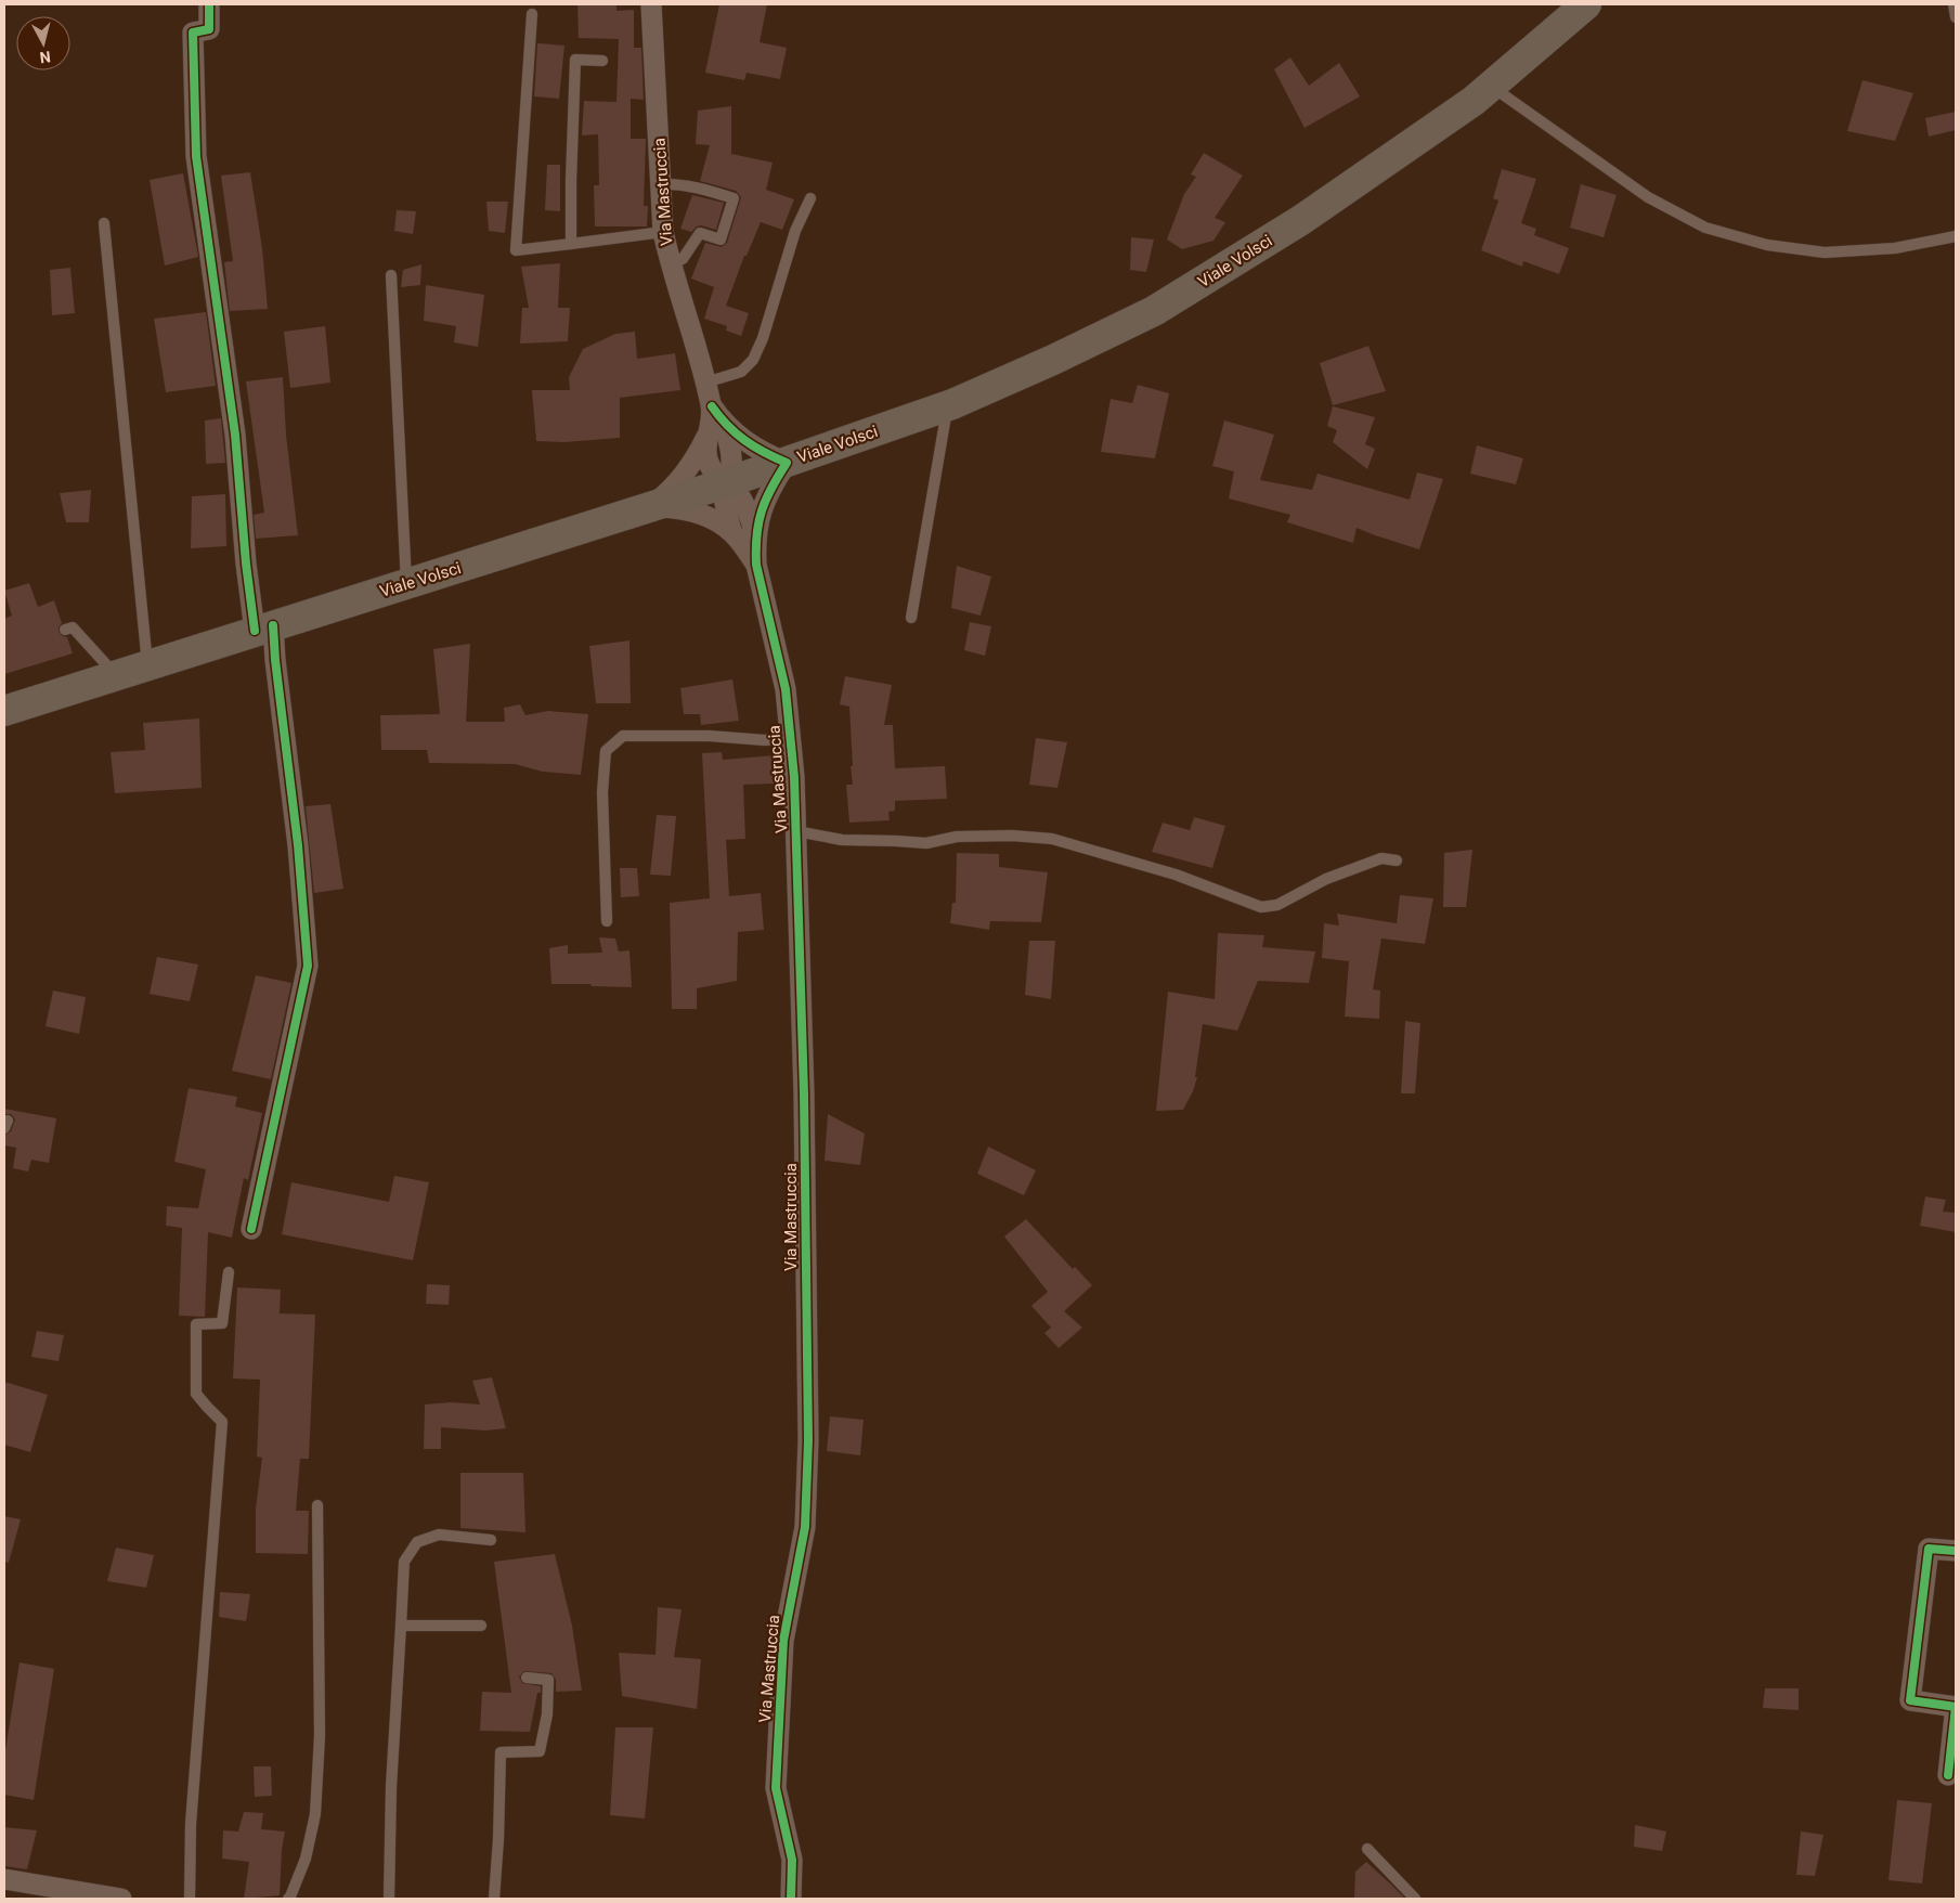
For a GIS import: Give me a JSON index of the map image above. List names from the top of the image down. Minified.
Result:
{"streets":{"main road":["Viale Volsci"],"street":["Via Mastruccia"]},"crossings":[["Via Mastruccia","Viale Volsci"]],"north":"bottom"}
